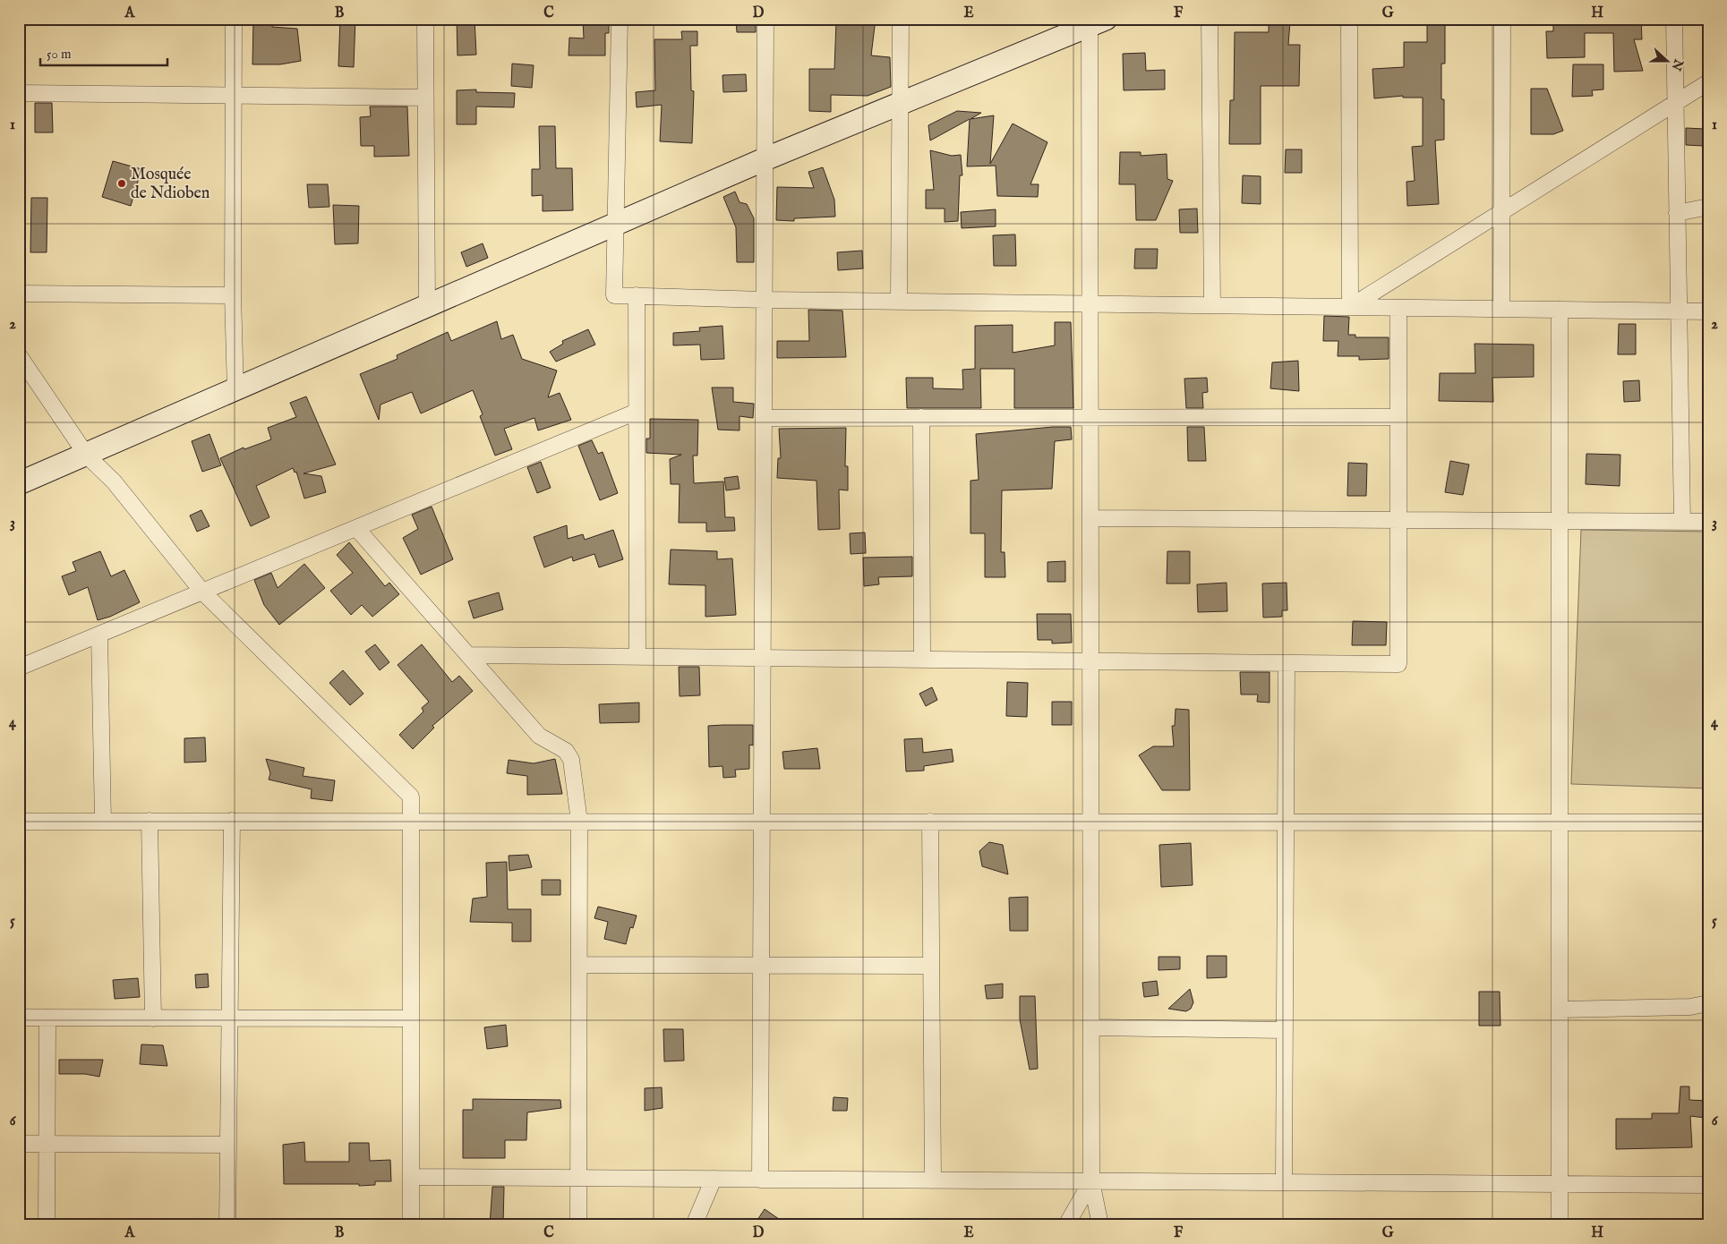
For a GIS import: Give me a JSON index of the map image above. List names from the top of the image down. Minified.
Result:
{"places":["Mosquée de Ndioben"],"scale_bar":"50 m","north":"right","grid":{"columns":["A","B","C","D","E","F","G","H"],"rows":["1","2","3","4","5","6"]}}
